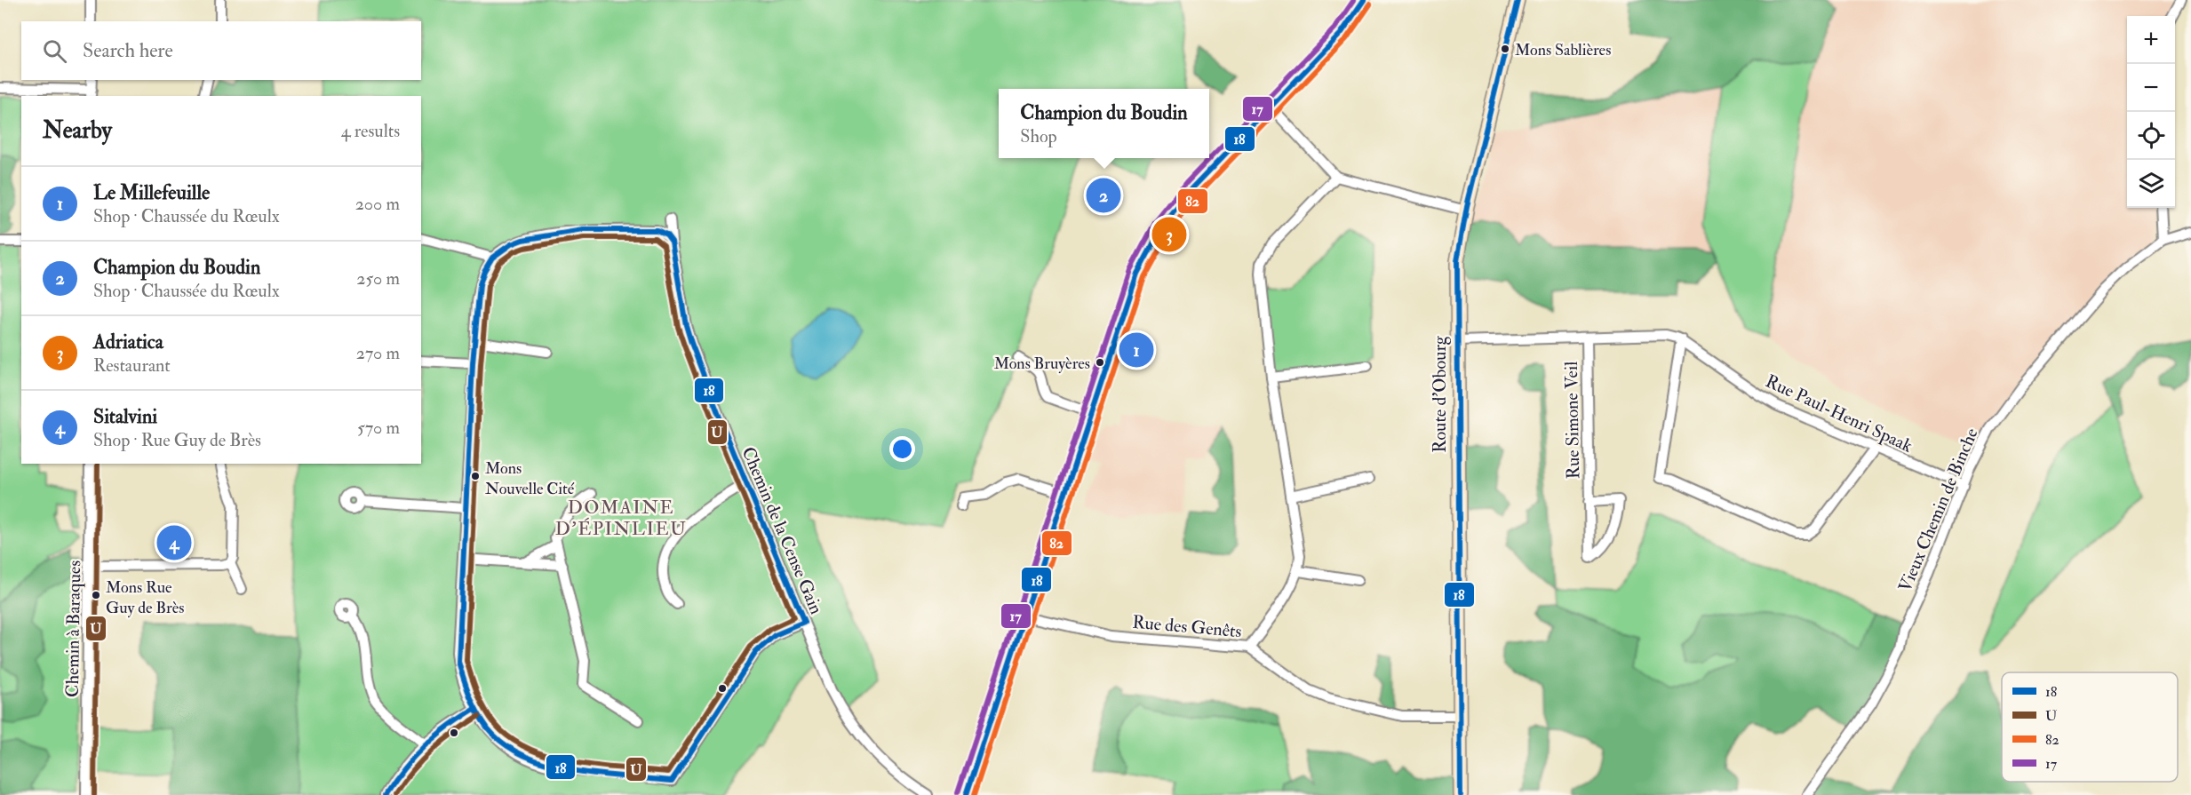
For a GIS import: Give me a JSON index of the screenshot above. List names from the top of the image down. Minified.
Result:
{"streets":{"main road":["Route d'Obourg"],"street":["Rue Paul-Henri Spaak","Rue Simone Veil","Vieux Chemin de Binche","Chemin de la Cense Gain","Rue des Genêts","Chemin à Baraques"]},"crossings":[["Route d'Obourg","Rue Paul-Henri Spaak"],["Route d'Obourg","Rue des Genêts"],["Rue Paul-Henri Spaak","Rue Simone Veil"],["Rue Paul-Henri Spaak","Vieux Chemin de Binche"]],"districts":["DOMAINE D'ÉPINLIEU"],"places":["Mons Sablières","Mons Bruyères","Mons Nouvelle Cité","Mons Rue Guy de Brès"],"lines":["transit line 18","transit line 17","transit line 82","transit line U"],"legend":["18","U","82","17"],"page":{"map_buttons":["+","−"],"search":"Search here","popup":["Champion du Boudin","Shop"],"heading":["Nearby","4 results"],"list":[{"mark":"1","name":"Le Millefeuille","note":"Shop · Chaussée du Rœulx","value":"200 m"},{"mark":"2","name":"Champion du Boudin","note":"Shop · Chaussée du Rœulx","value":"250 m"},{"mark":"3","name":"Adriatica","note":"Restaurant","value":"270 m"},{"mark":"4","name":"Sitalvini","note":"Shop · Rue Guy de Brès","value":"570 m"}],"pins":["2","3","1","4"]}}
